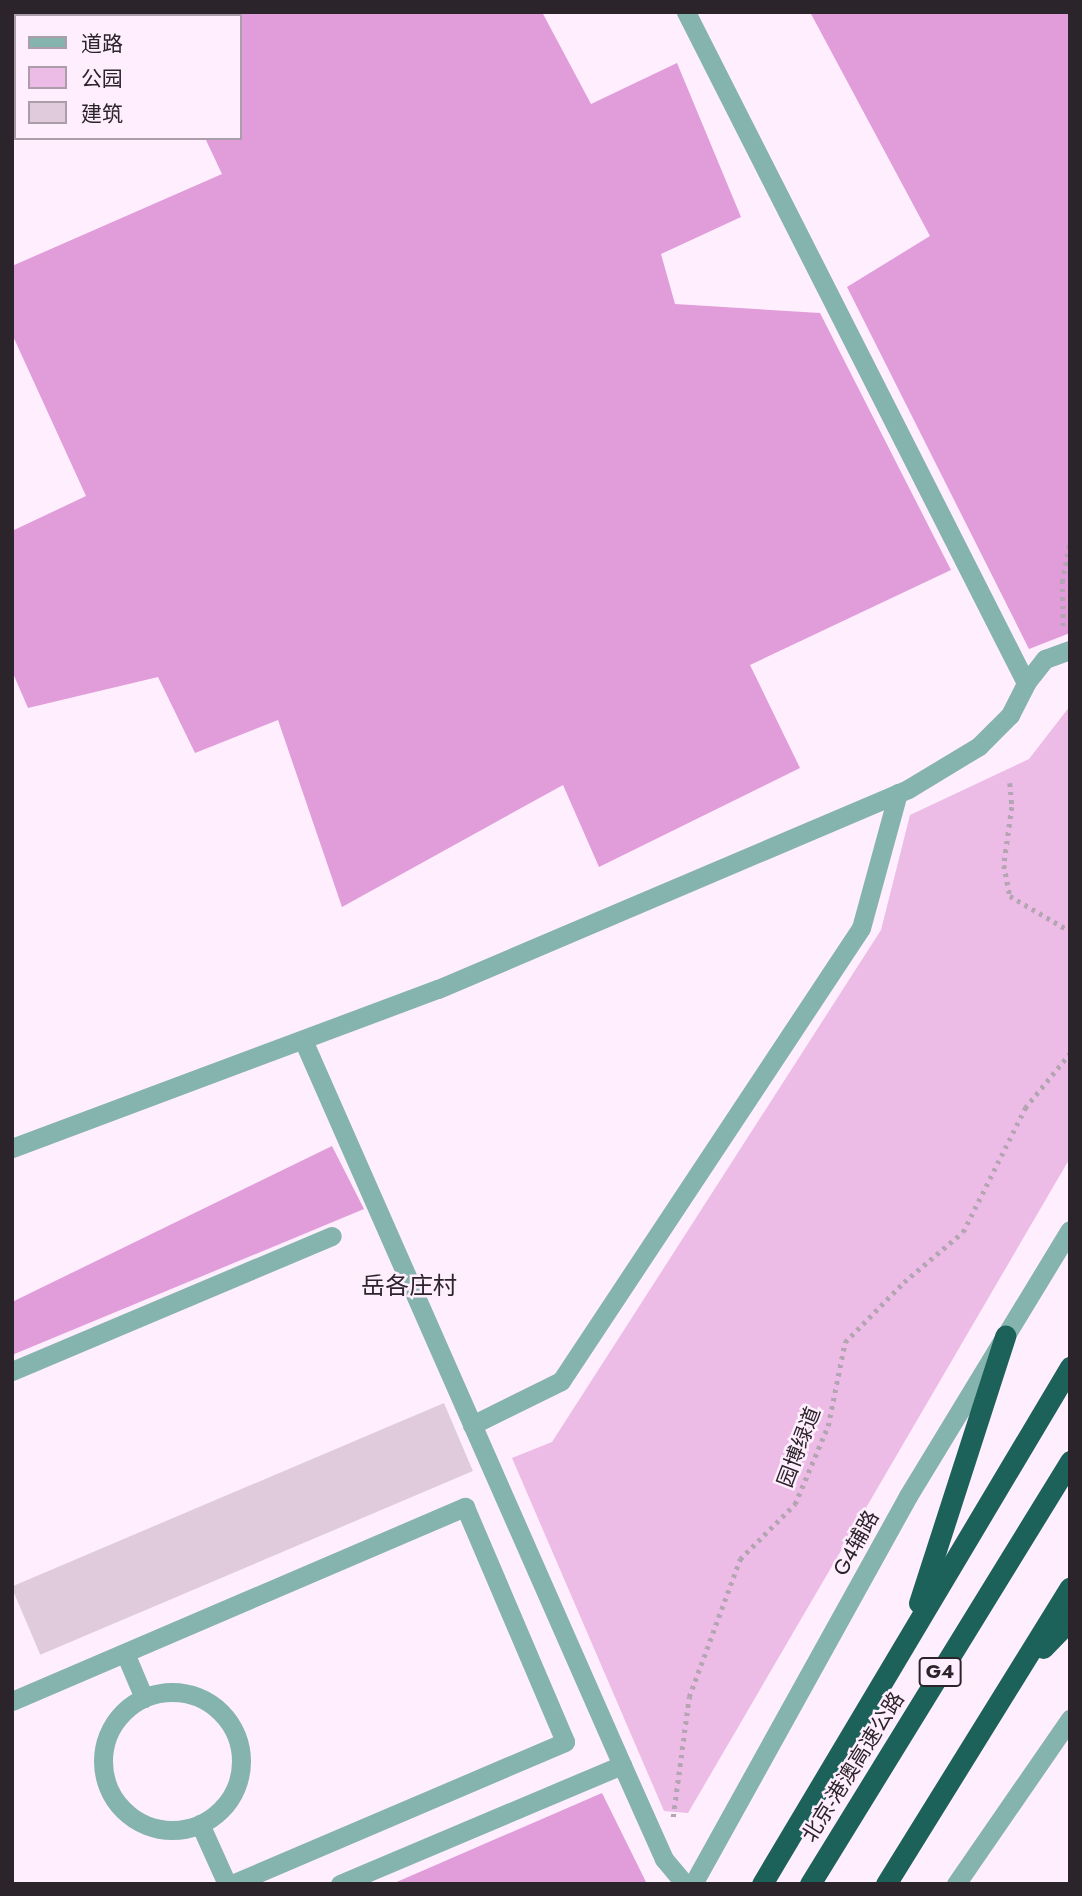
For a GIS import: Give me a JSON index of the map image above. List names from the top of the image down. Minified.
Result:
{"streets":{"highway":["G4","北京-港澳高速公路"],"street":["G4辅路"],"path":["园博绿道"]},"districts":["岳各庄村"],"legend":["道路","公园","建筑"]}
